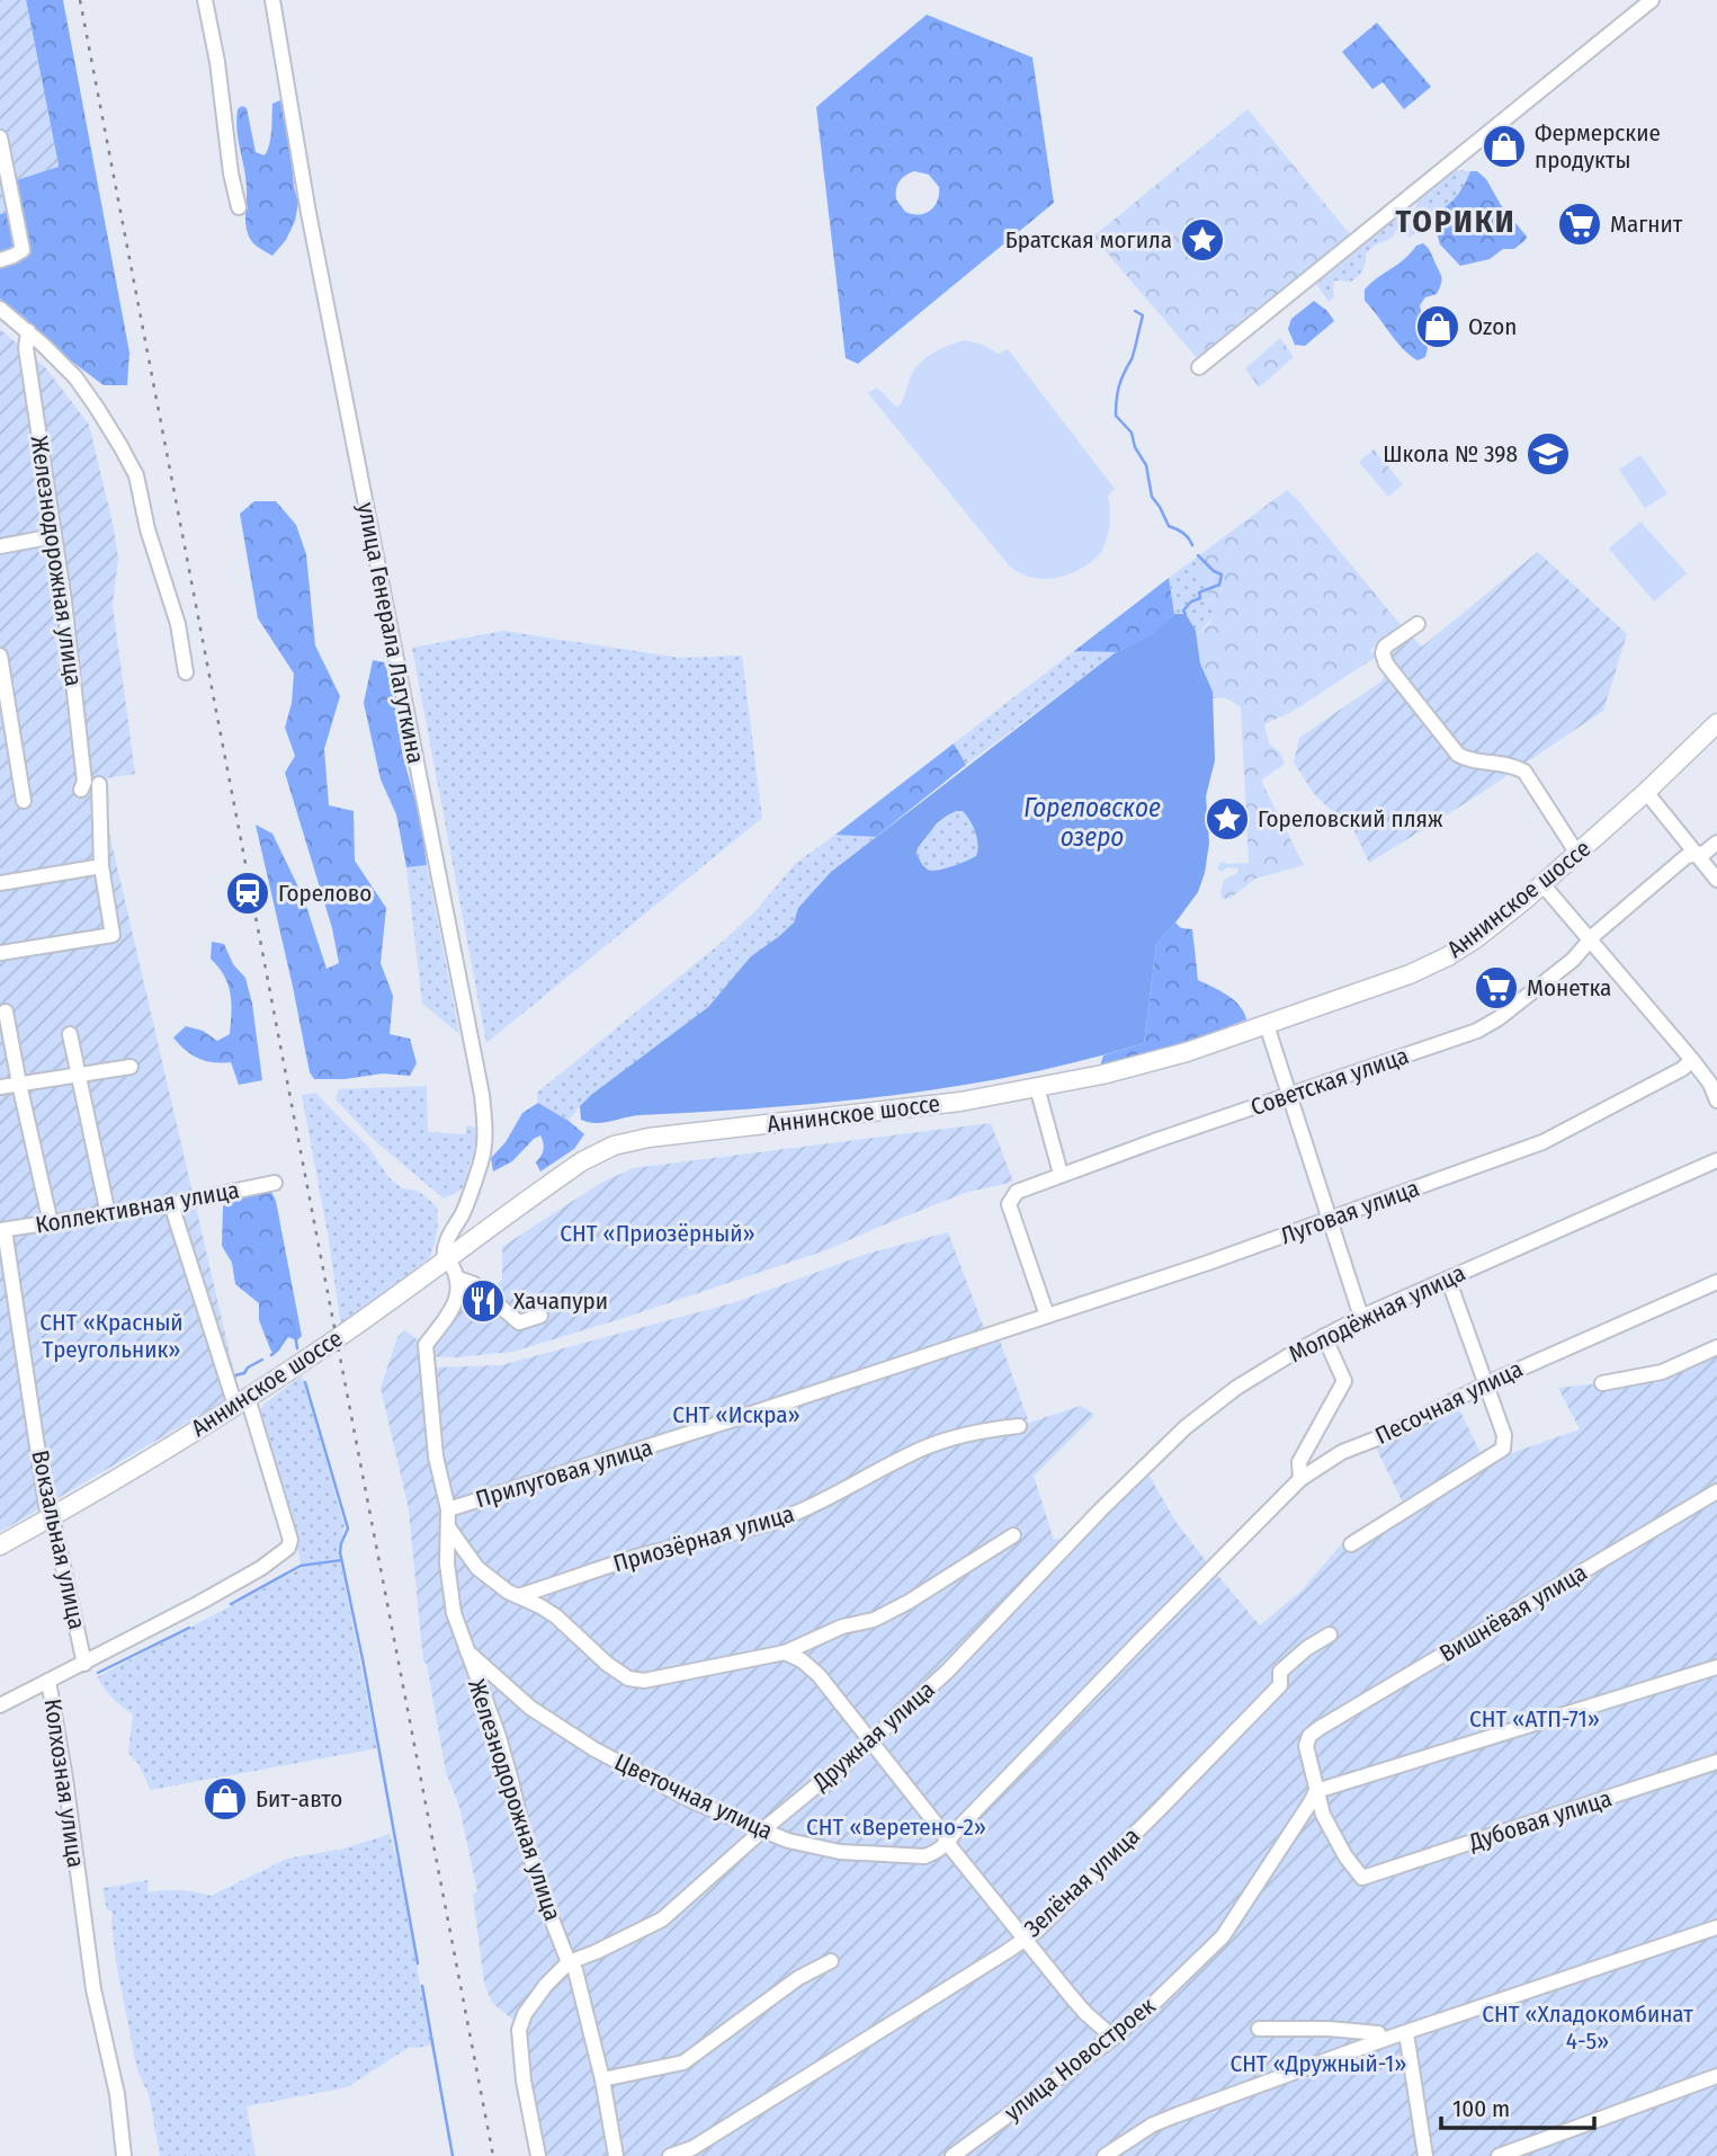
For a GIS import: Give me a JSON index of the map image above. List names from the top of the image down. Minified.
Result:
{"streets":{"main road":["Аннинское шоссе"],"street":["Железнодорожная улица","улица Генерала Лагуткина","Советская улица","Коллективная улица","Луговая улица","Молодёжная улица","Песочная улица","Прилуговая улица","Приозёрная улица","Вокзальная улица","Вишнёвая улица","Дружная улица","Колхозная улица","Цветочная улица","Дубовая улица","Зелёная улица","улица Новостроек"]},"crossings":[["Железнодорожная улица","Прилуговая улица"],["Железнодорожная улица","Дружная улица"],["Железнодорожная улица","Цветочная улица"],["улица Генерала Лагуткина","Аннинское шоссе"],["Аннинское шоссе","Вокзальная улица"],["Аннинское шоссе","Колхозная улица"],["Советская улица","Луговая улица"],["Коллективная улица","Вокзальная улица"],["Луговая улица","Прилуговая улица"],["Молодёжная улица","Дружная улица"],["Песочная улица","Цветочная улица"],["Вокзальная улица","Колхозная улица"],["Вишнёвая улица","Дубовая улица"],["Вишнёвая улица","улица Новостроек"],["Дружная улица","Цветочная улица"],["Дубовая улица","улица Новостроек"]],"districts":["ТОРИКИ"],"water":["Гореловское озеро"],"parks":["СНТ «Приозёрный»","СНТ «Красный Треугольник»","СНТ «Искра»","СНТ «АТП-71»","СНТ «Веретено-2»","СНТ «Хладокомбинат 4-5»","СНТ «Дружный-1»"],"places":{"shop":["Фермерские продукты","Ozon","Бит-авто"],"supermarket":["Магнит","Монетка"],"place":["Братская могила","Гореловский пляж"],"school or university":["Школа № 398"],"station":["Горелово"],"restaurant":["Хачапури"]},"scale_bar":"100 m"}
